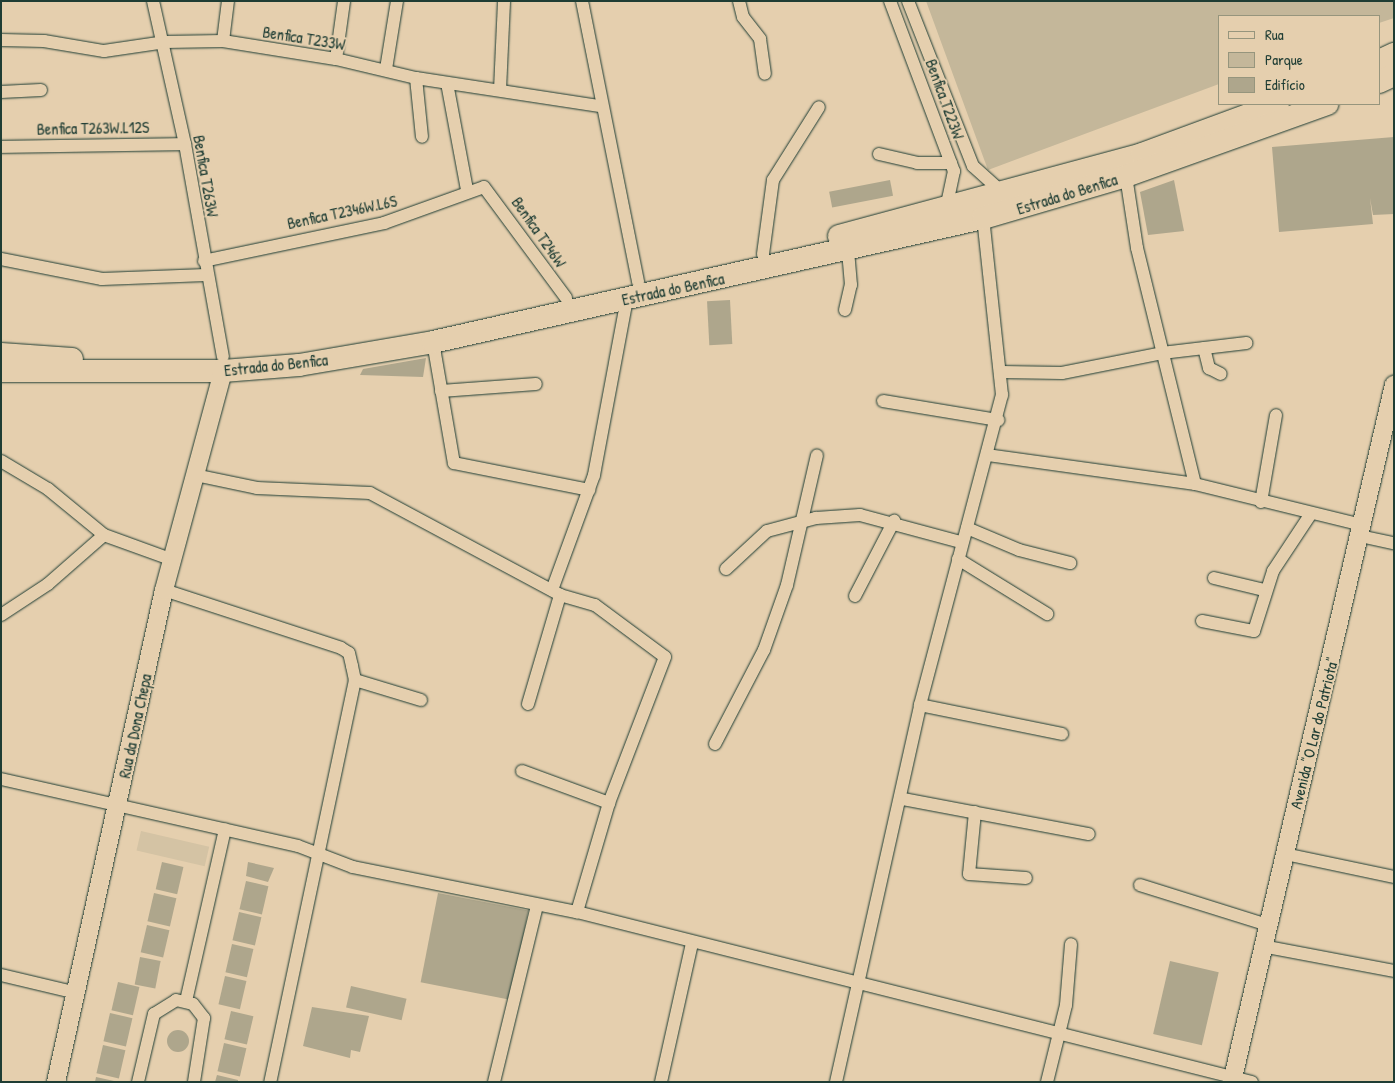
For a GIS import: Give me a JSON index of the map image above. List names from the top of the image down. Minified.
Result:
{"streets":{"highway":["Estrada do Benfica"],"main road":["Rua da Dona Chepa","Avenida \"O Lar do Patriota\""],"street":["Benfica T233W","Benfica T223W","Benfica T263W.L12S","Benfica T263W","Benfica T2346W.L6S","Benfica T246W"]},"crossings":[["Benfica T233W","Benfica T263W"],["Benfica T223W","Estrada do Benfica"],["Benfica T263W.L12S","Benfica T263W"],["Benfica T263W","Estrada do Benfica"],["Benfica T263W","Benfica T2346W.L6S"],["Benfica T263W","Rua da Dona Chepa"],["Estrada do Benfica","Benfica T246W"],["Estrada do Benfica","Rua da Dona Chepa"],["Benfica T2346W.L6S","Benfica T246W"]],"legend":["Rua","Parque","Edifício"]}
